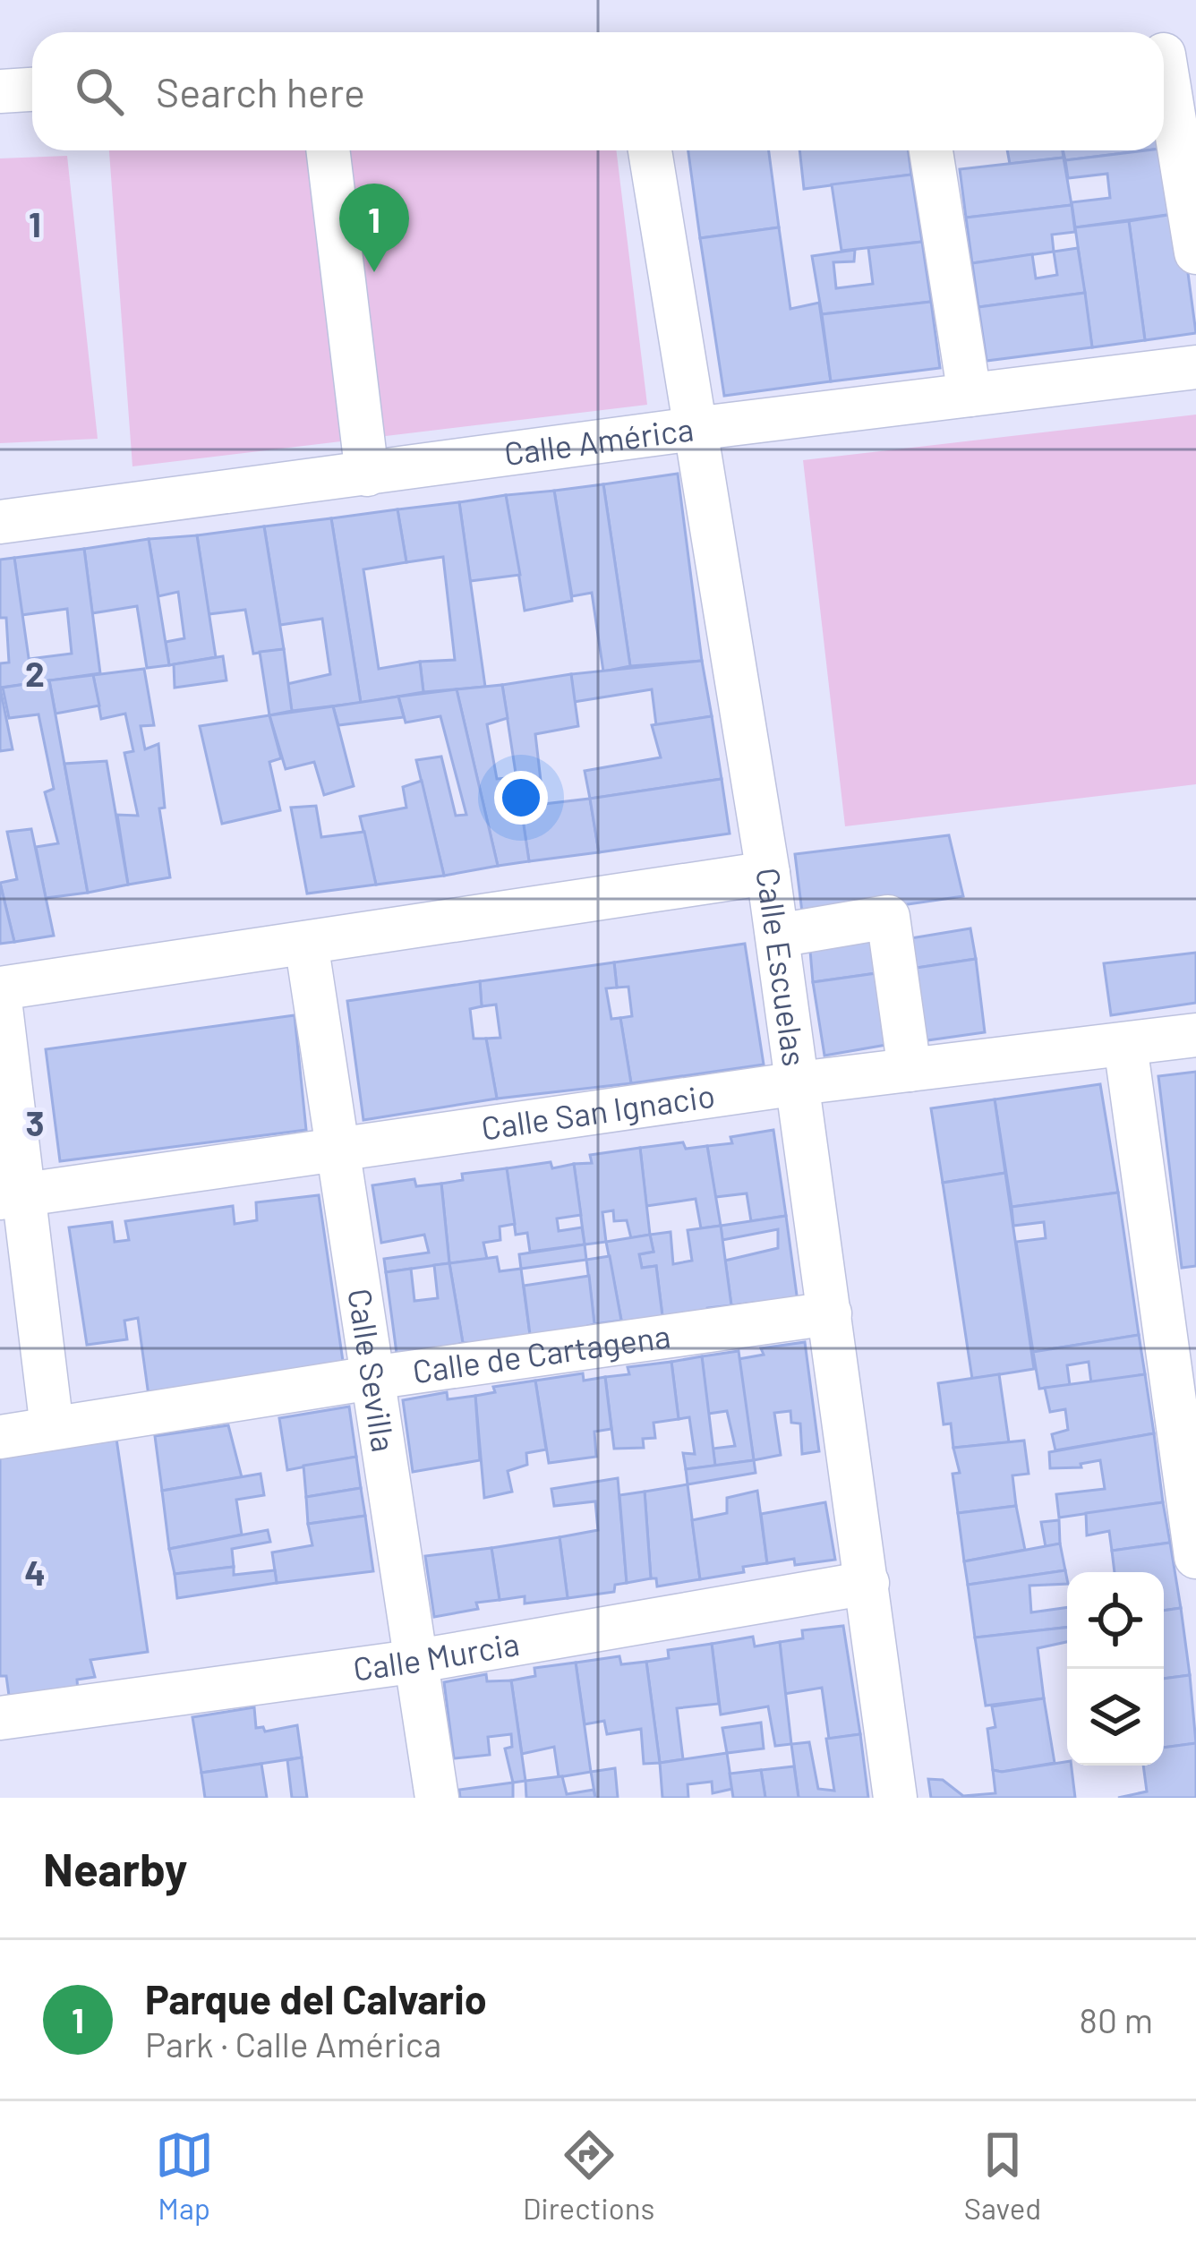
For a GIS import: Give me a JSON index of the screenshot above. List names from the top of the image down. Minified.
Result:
{"streets":{"street":["Calle América","Calle Escuelas","Calle San Ignacio","Calle de Cartagena","Calle Sevilla","Calle Murcia"]},"crossings":[["Calle América","Calle Escuelas"],["Calle Escuelas","Calle San Ignacio"],["Calle Escuelas","Calle de Cartagena"],["Calle Escuelas","Calle Murcia"],["Calle San Ignacio","Calle Sevilla"],["Calle de Cartagena","Calle Sevilla"],["Calle Sevilla","Calle Murcia"]],"page":{"search":"Search here","pins":"1","heading":"Nearby","list":[{"mark":"1","name":"Parque del Calvario","note":"Park · Calle América","value":"80 m"}],"nav":["Map","Directions","Saved"]},"grid":{"rows":["1","2","3","4"]}}
